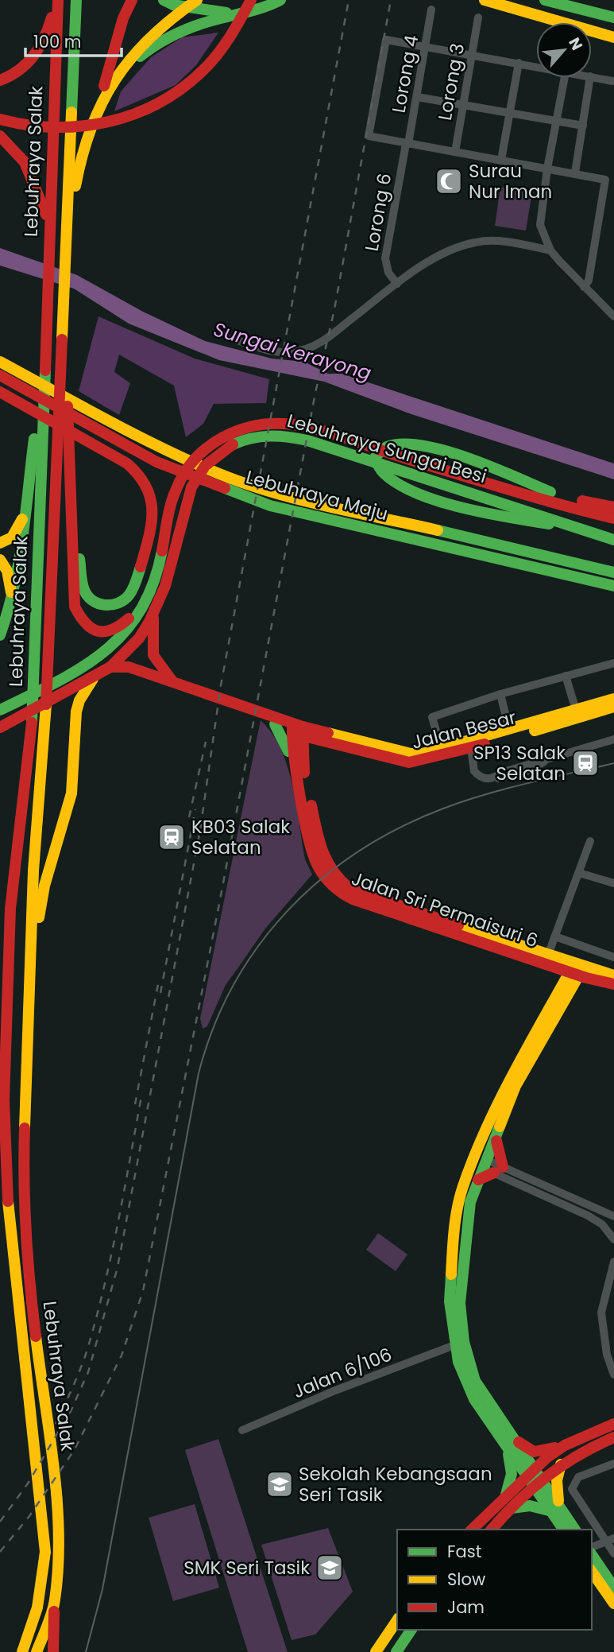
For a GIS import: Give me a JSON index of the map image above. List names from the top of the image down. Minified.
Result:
{"streets":{"main road":["Lebuhraya Salak","Lebuhraya Sungai Besi","Lebuhraya Maju","Jalan Besar","Jalan Sri Permaisuri 6"],"street":["Lorong 4","Lorong 3","Lorong 6","Jalan 6/106"]},"crossings":[["Lorong 4","Lorong 6"],["Lebuhraya Sungai Besi","Jalan Besar"],["Jalan Besar","Jalan Sri Permaisuri 6"]],"water":["Sungai Kerayong"],"places":{"mosque":["Surau Nur Iman"],"station":["SP13 Salak Selatan","KB03 Salak Selatan"],"school or university":["Sekolah Kebangsaan Seri Tasik","SMK Seri Tasik"]},"legend":["Fast","Slow","Jam"],"scale_bar":"100 m","north":"top right"}
